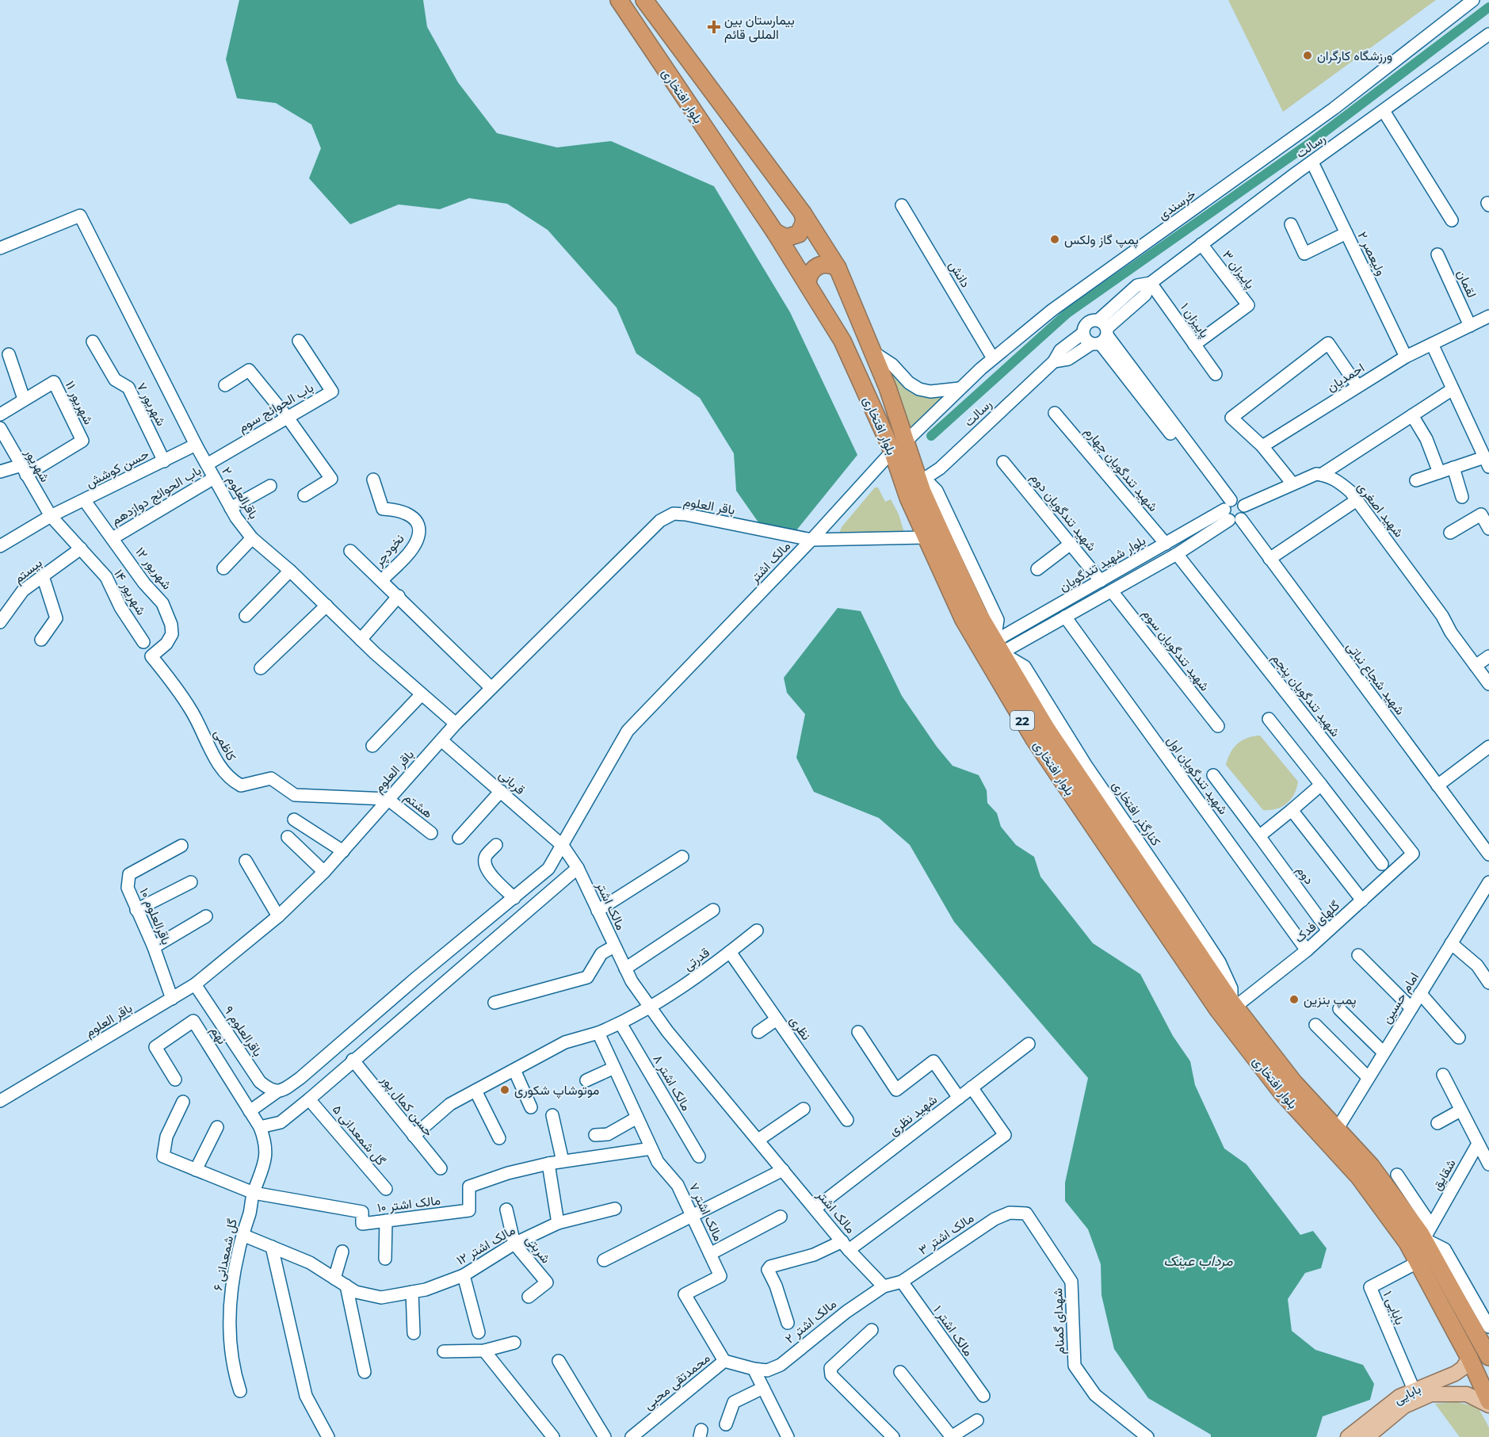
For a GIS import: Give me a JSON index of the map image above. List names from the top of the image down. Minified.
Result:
{"streets":{"highway":["بلوار افتخاری","22"],"main road":["بابایی"],"street":["رسالت","خرسندی","ولیعصر ۲","پاییزان ۳","دانش","لقمان","پاییزان ۱","احمدیان","شهریور ۱۱","شهریور ۷","باب الحوائج سوم","شهریور","حسن کوشش","شهید تندگویان چهارم","باقرالعلوم ۲","باب الحوائج دوازدهم","باقر العلوم","شهید اصغری","شهید تندگویان دوم","نخودچر","مالک اشتر","بلوار شهید تندگویان","شهریور ۱۲","بیستم","شهریور ۱۴","شهید تندگویان سوم","شهید شجاع نباتی","شهید تندگویان پنجم","کاظمی","شهید تندگویان اول","قربانی","هشتم","دوم","باقرالعلوم ۱۰","گلهای فدک","قدرتی","امام حسین","نظری","باقرالعلوم ۹","نهم","مالک اشتر ۸","حسن کمال پور","شهید نظری","گل شمعدانی ۵","شقایق","مالک اشتر ۱۰","مالک اشتر ۷","مالک اشتر ۳","مالک اشتر ۱۲","شربتی","گل شمعدانی ۶","بابایی ۱","مالک اشتر ۲","شهدای گمنام","مالک اشتر ۱","محمدتقی محبی"]},"crossings":[["بلوار افتخاری","رسالت"],["بلوار افتخاری","خرسندی"],["بلوار افتخاری","باقر العلوم"],["بلوار افتخاری","بلوار شهید تندگویان"],["بلوار افتخاری","گلهای فدک"],["بلوار افتخاری","امام حسین"],["بلوار افتخاری","شقایق"],["بلوار افتخاری","بابایی ۱"],["بلوار افتخاری","بابایی"],["رسالت","ولیعصر ۲"],["رسالت","پاییزان ۳"],["رسالت","پاییزان ۱"],["خرسندی","دانش"],["ولیعصر ۲","احمدیان"],["پاییزان ۳","پاییزان ۱"],["لقمان","احمدیان"],["شهریور ۱۱","شهریور"],["شهریور ۷","حسن کوشش"],["باب الحوائج سوم","باقرالعلوم ۲"],["شهریور","حسن کوشش"],["شهریور","شهریور ۱۴"],["حسن کوشش","باقرالعلوم ۲"],["حسن کوشش","شهریور ۱۲"],["حسن کوشش","شهریور ۱۴"],["شهید تندگویان چهارم","بلوار شهید تندگویان"],["باقرالعلوم ۲","باب الحوائج دوازدهم"],["باقرالعلوم ۲","باقر العلوم"],["باب الحوائج دوازدهم","شهریور ۱۲"],["باقر العلوم","مالک اشتر"],["باقر العلوم","کاظمی"],["باقر العلوم","قربانی"],["باقر العلوم","هشتم"],["باقر العلوم","باقرالعلوم ۱۰"],["باقر العلوم","باقرالعلوم ۹"],["شهید تندگویان دوم","بلوار شهید تندگویان"],["مالک اشتر","قربانی"],["مالک اشتر","قدرتی"],["مالک اشتر","شهید نظری"],["مالک اشتر","مالک اشتر ۳"],["مالک اشتر","مالک اشتر ۲"],["بلوار شهید تندگویان","شهید تندگویان سوم"],["بلوار شهید تندگویان","شهید شجاع نباتی"],["بلوار شهید تندگویان","شهید تندگویان پنجم"],["بلوار شهید تندگویان","شهید تندگویان اول"],["شهریور ۱۲","کاظمی"],["بیستم","شهریور ۱۴"],["شهید تندگویان پنجم","گلهای فدک"],["کاظمی","هشتم"],["شهید تندگویان اول","گلهای فدک"],["دوم","گلهای فدک"],["قدرتی","نظری"],["باقرالعلوم ۹","نهم"],["باقرالعلوم ۹","گل شمعدانی ۶"],["نهم","گل شمعدانی ۶"],["مالک اشتر ۱۰","مالک اشتر ۷"],["مالک اشتر ۱۰","گل شمعدانی ۶"],["مالک اشتر ۷","محمدتقی محبی"],["مالک اشتر ۳","مالک اشتر ۲"],["مالک اشتر ۳","شهدای گمنام"],["مالک اشتر ۳","مالک اشتر ۱"],["مالک اشتر ۱۲","شربتی"],["مالک اشتر ۱۲","گل شمعدانی ۶"],["بابایی ۱","بابایی"],["مالک اشتر ۲","محمدتقی محبی"]],"water":["مرداب عینک"],"places":{"health":["بیمارستان بین المللی قائم"],"other":["ورزشگاه کارگران","پمپ گاز ولکس","پمپ بنزین","موتوشاپ شکوری"]}}
